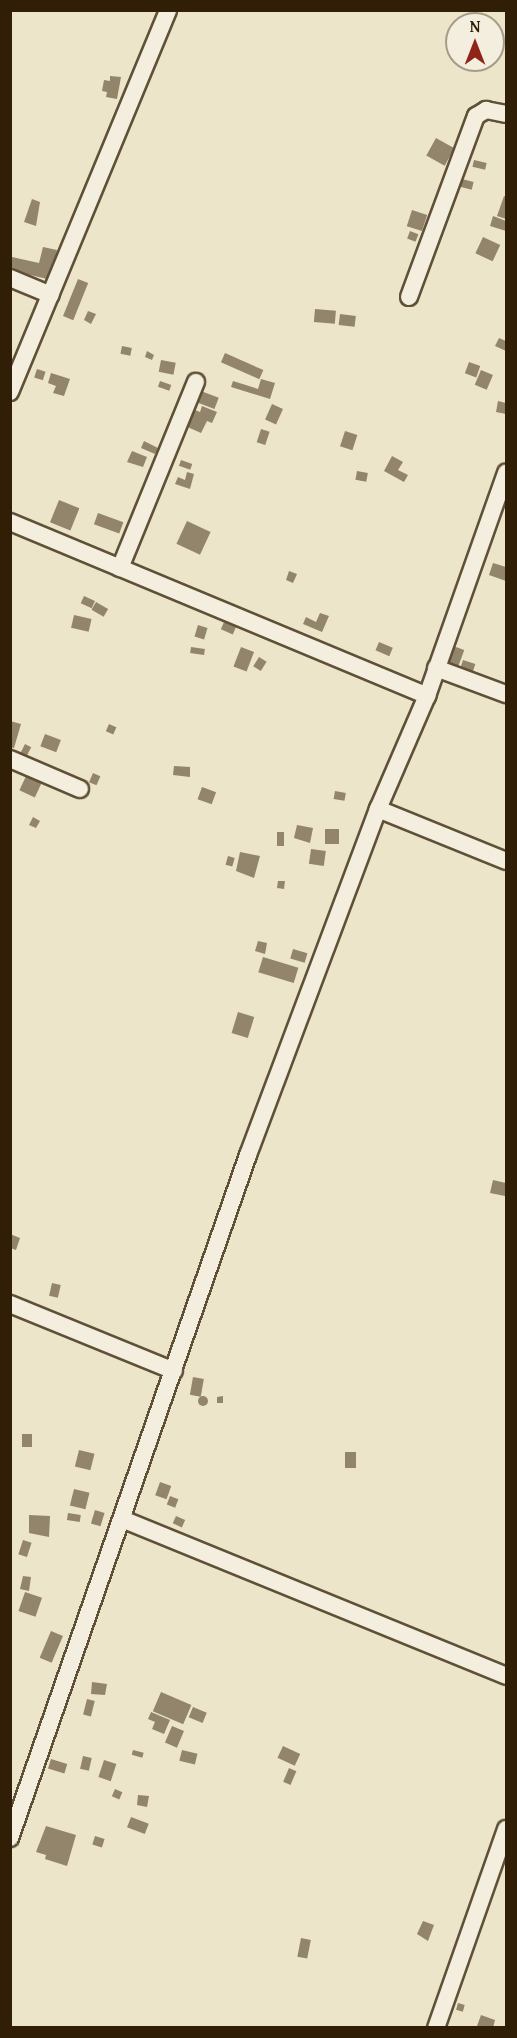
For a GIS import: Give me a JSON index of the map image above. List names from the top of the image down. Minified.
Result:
{"north":"top"}
